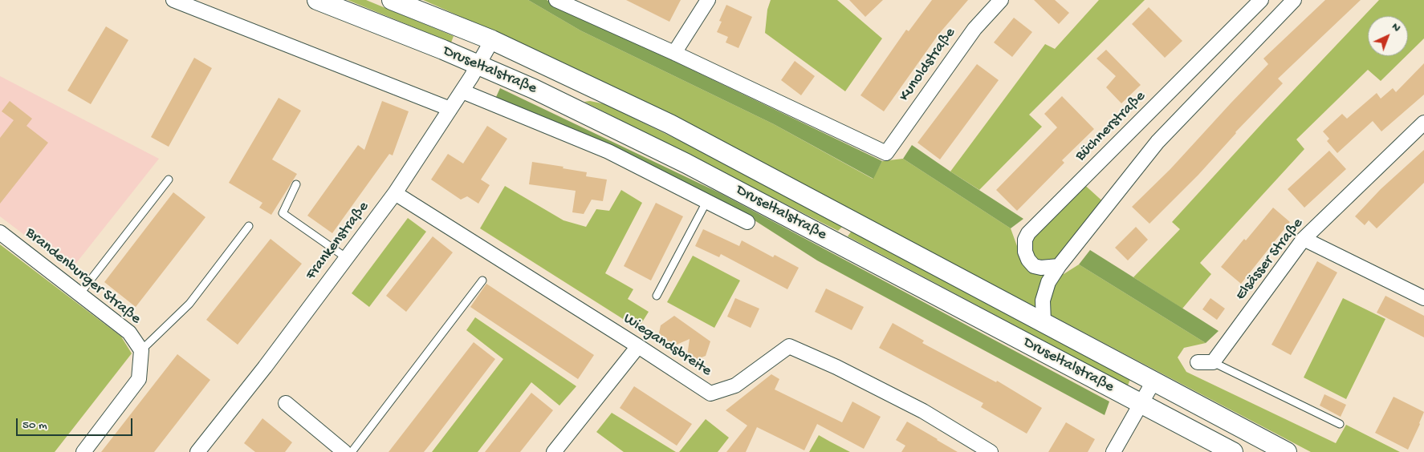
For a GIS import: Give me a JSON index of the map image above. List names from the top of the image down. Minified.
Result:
{"streets":{"main road":["Druseltalstraße"],"street":["Kunoldstraße","Büchnerstraße","Frankenstraße","Elsässer Straße","Brandenburger Straße","Wiegandsbreite"]},"crossings":[["Druseltalstraße","Frankenstraße"],["Frankenstraße","Wiegandsbreite"]],"scale_bar":"50 m","north":"top right"}
